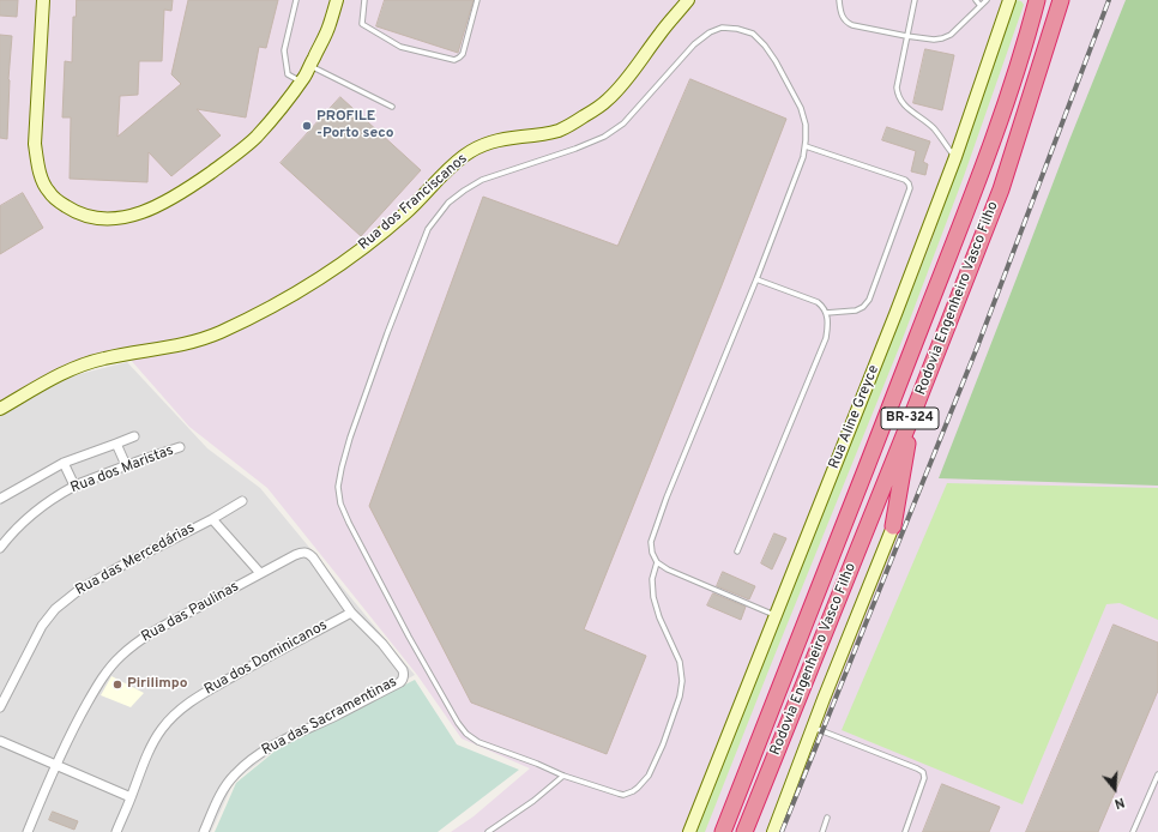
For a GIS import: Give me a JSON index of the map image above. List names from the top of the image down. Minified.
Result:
{"streets":{"highway":["Rodovia Engenheiro Vasco Filho","BR-324"],"main road":["Rua dos Franciscanos","Rua Aline Greyce"],"street":["Rua dos Maristas","Rua das Mercedárias","Rua das Paulinas","Rua dos Dominicanos","Rua das Sacramentinas"]},"crossings":[["Rua das Paulinas","Rua das Sacramentinas"],["Rua dos Dominicanos","Rua das Sacramentinas"]],"places":["PROFILE -Porto seco","Pirilimpo"],"north":"bottom"}
